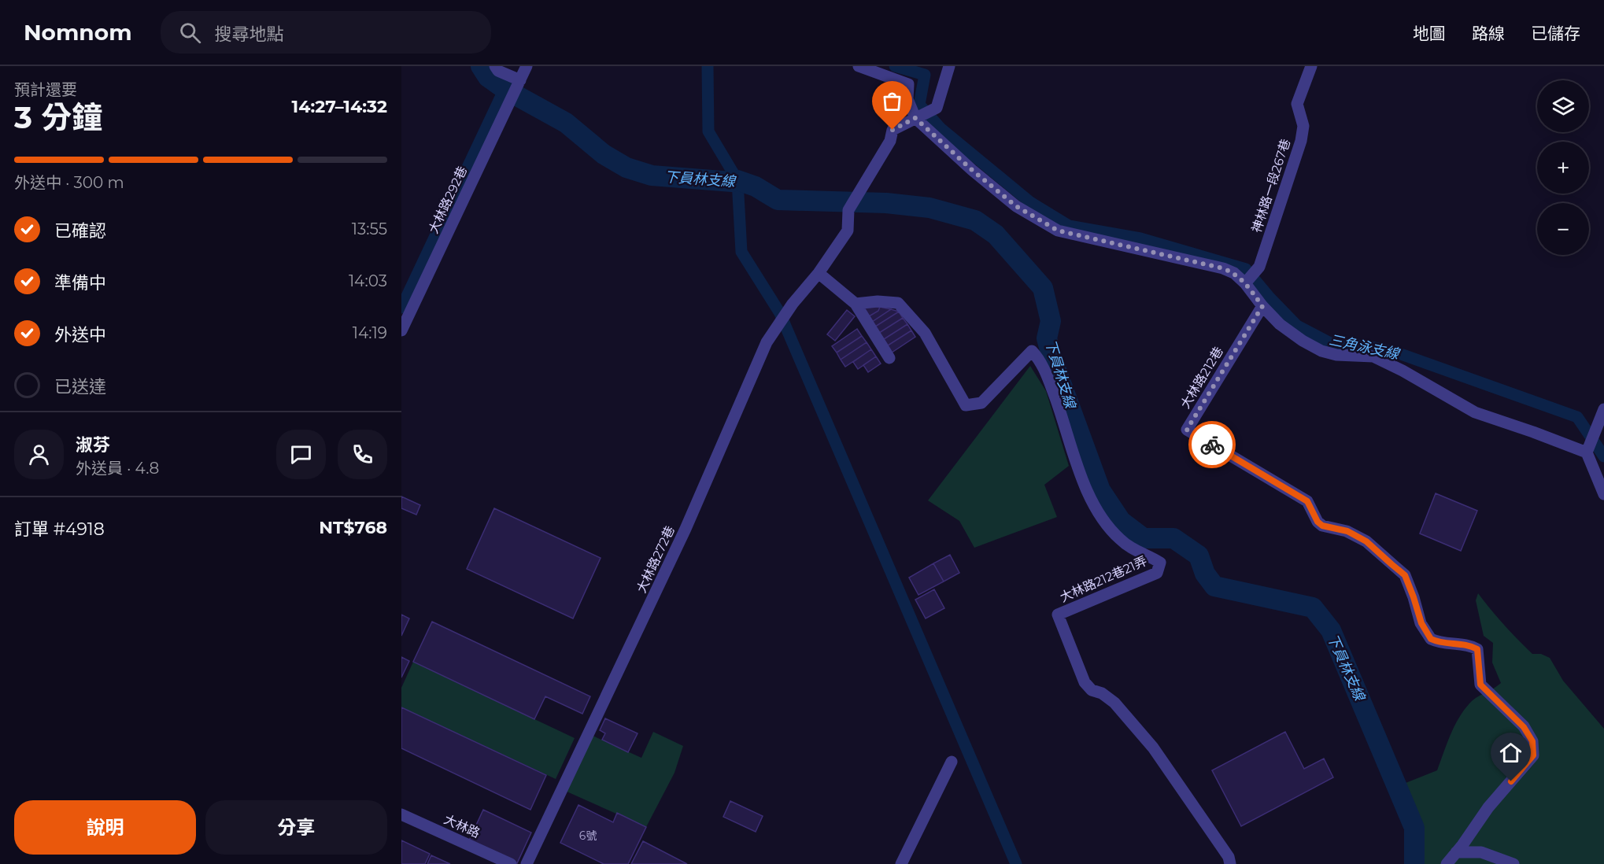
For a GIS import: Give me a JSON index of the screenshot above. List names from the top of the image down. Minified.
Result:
{"streets":{"street":["神林路一段267巷","大林路292巷","大林路212巷","大林路272巷","大林路212巷21弄","大林路"]},"water":["下員林支線","三角泳支線"],"house_numbers":["6號"],"page":{"header":"Nomnom","search":"搜尋地點","nav":["地圖","路線","已儲存"],"heading":["3 分鐘","預計還要","14:27–14:32"],"panel":["淑芬","外送員 · 4.8","訂單 #4918","NT$768"],"map_buttons":["+","−"],"bar":"外送中 · 300 m","list":[["已確認","13:55"],["準備中","14:03"],["外送中","14:19"],"已送達"],"buttons":["說明","分享"]}}
